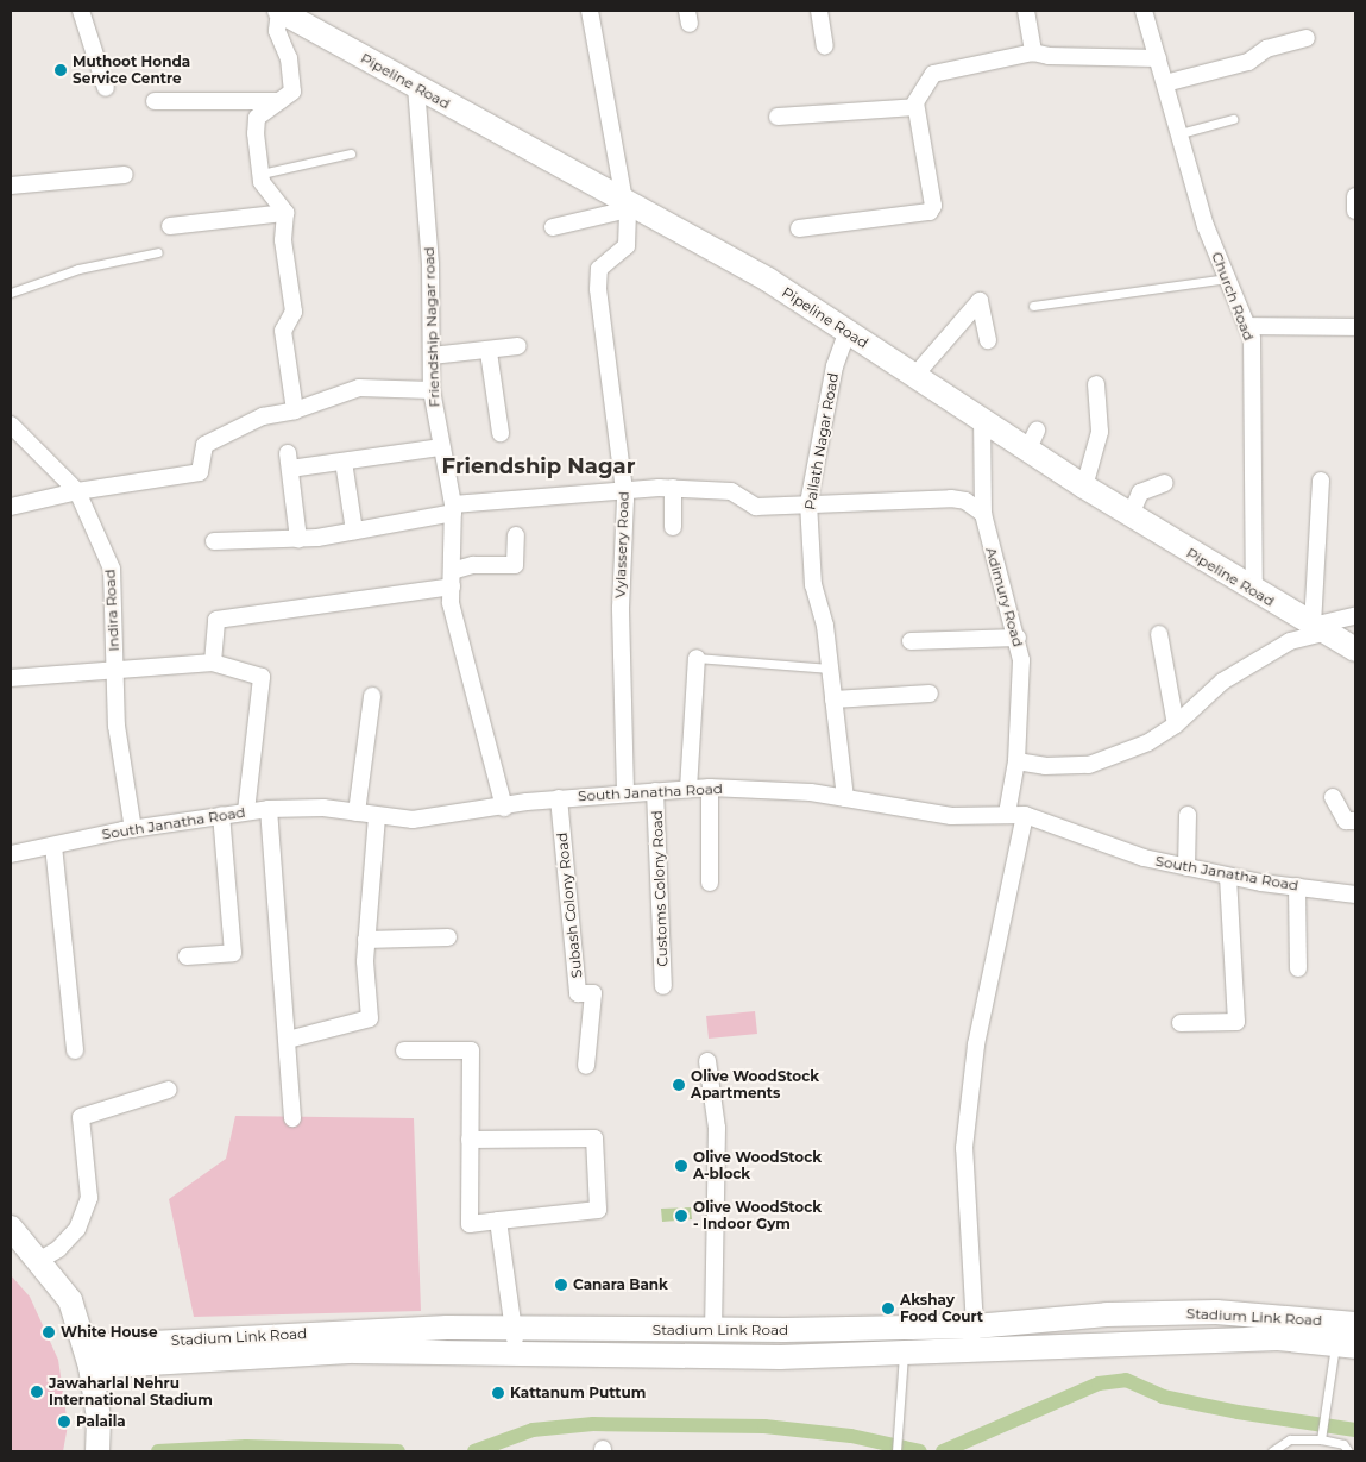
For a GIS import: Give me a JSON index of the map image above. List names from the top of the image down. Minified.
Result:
{"streets":{"street":["Pipeline Road","Church Road","Friendship Nagar road","Pallath Nagar Road","Vylassery Road","Adimury Road","Indira Road","South Janatha Road","Customs Colony Road","Subash Colony Road","Stadium Link Road"]},"crossings":[["Pipeline Road","Church Road"],["Pipeline Road","Friendship Nagar road"],["Pipeline Road","Pallath Nagar Road"],["Pipeline Road","Vylassery Road"],["Pipeline Road","Adimury Road"],["Friendship Nagar road","South Janatha Road"],["Pallath Nagar Road","South Janatha Road"],["Vylassery Road","South Janatha Road"],["Adimury Road","South Janatha Road"],["Indira Road","South Janatha Road"],["South Janatha Road","Customs Colony Road"],["South Janatha Road","Subash Colony Road"]],"districts":["Friendship Nagar"],"places":["Muthoot Honda Service Centre","Olive WoodStock Apartments","Olive WoodStock A-block","Olive WoodStock - Indoor Gym","Canara Bank","Akshay Food Court","White House","Jawaharlal Nehru International Stadium","Kattanum Puttum","Palaila"]}
